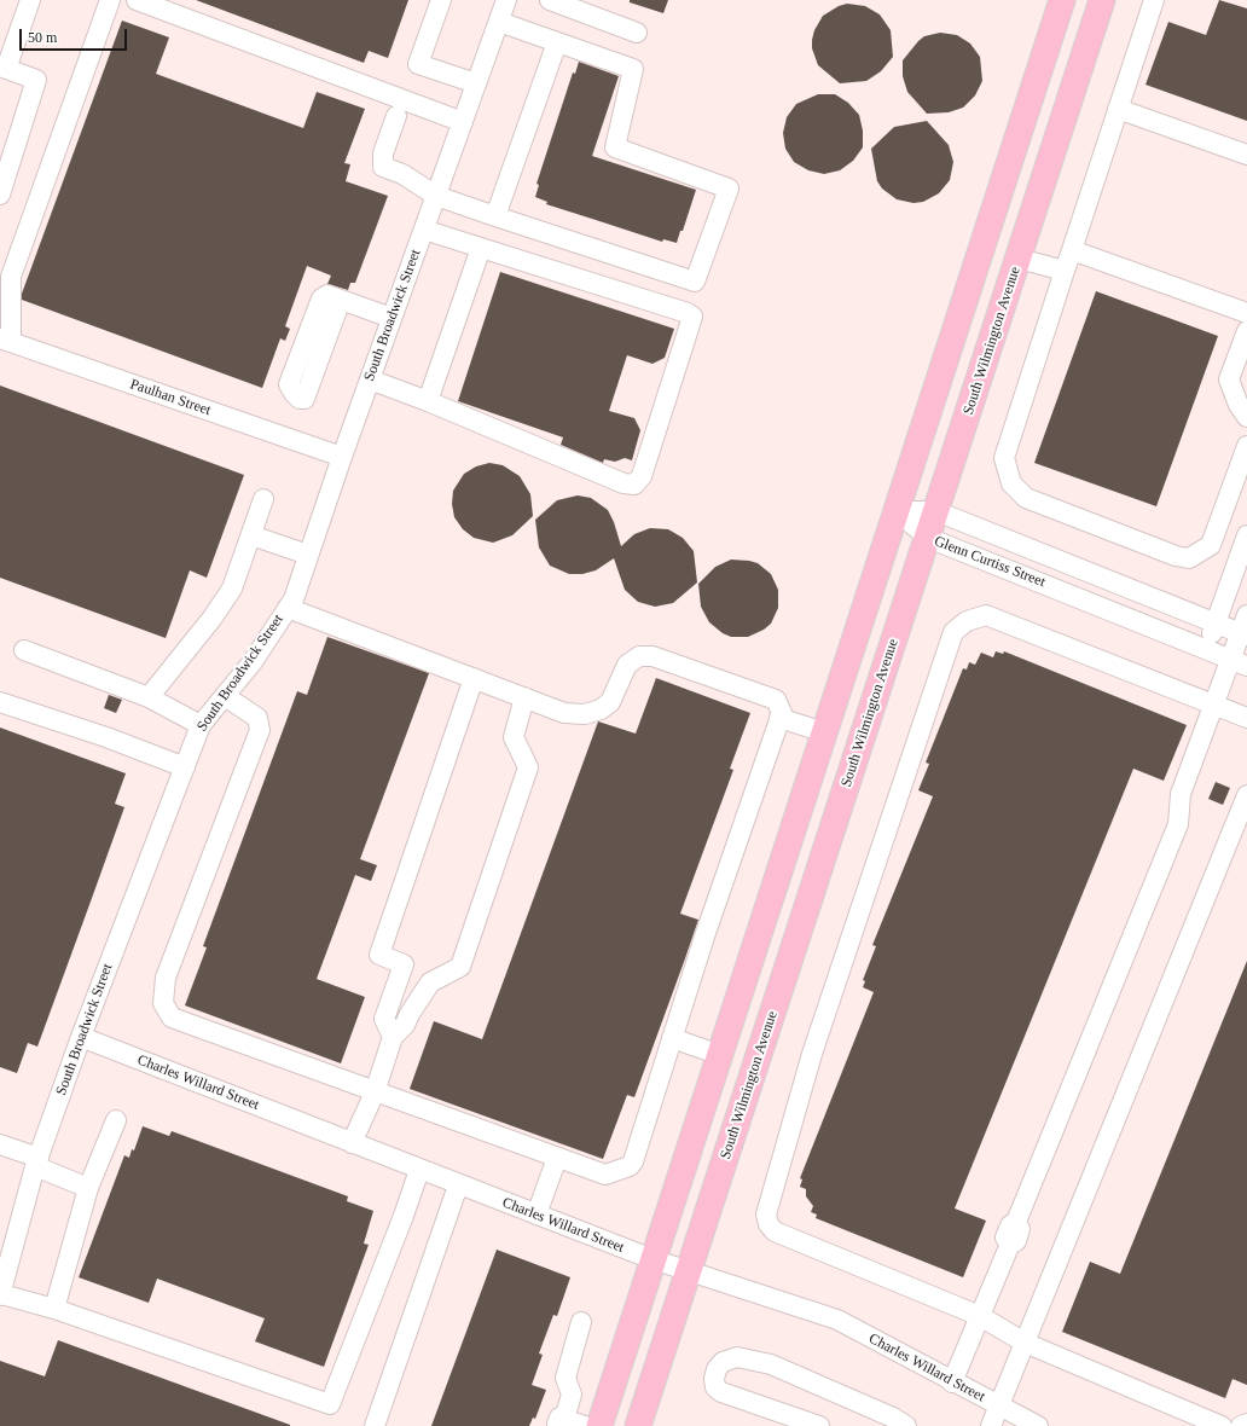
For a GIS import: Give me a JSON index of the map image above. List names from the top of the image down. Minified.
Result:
{"streets":{"main road":["South Wilmington Avenue"],"street":["South Broadwick Street","Paulhan Street","Glenn Curtiss Street","Charles Willard Street"]},"crossings":[["South Broadwick Street","Paulhan Street"],["South Broadwick Street","Charles Willard Street"],["South Wilmington Avenue","Glenn Curtiss Street"],["South Wilmington Avenue","Charles Willard Street"]],"scale_bar":"50 m"}
